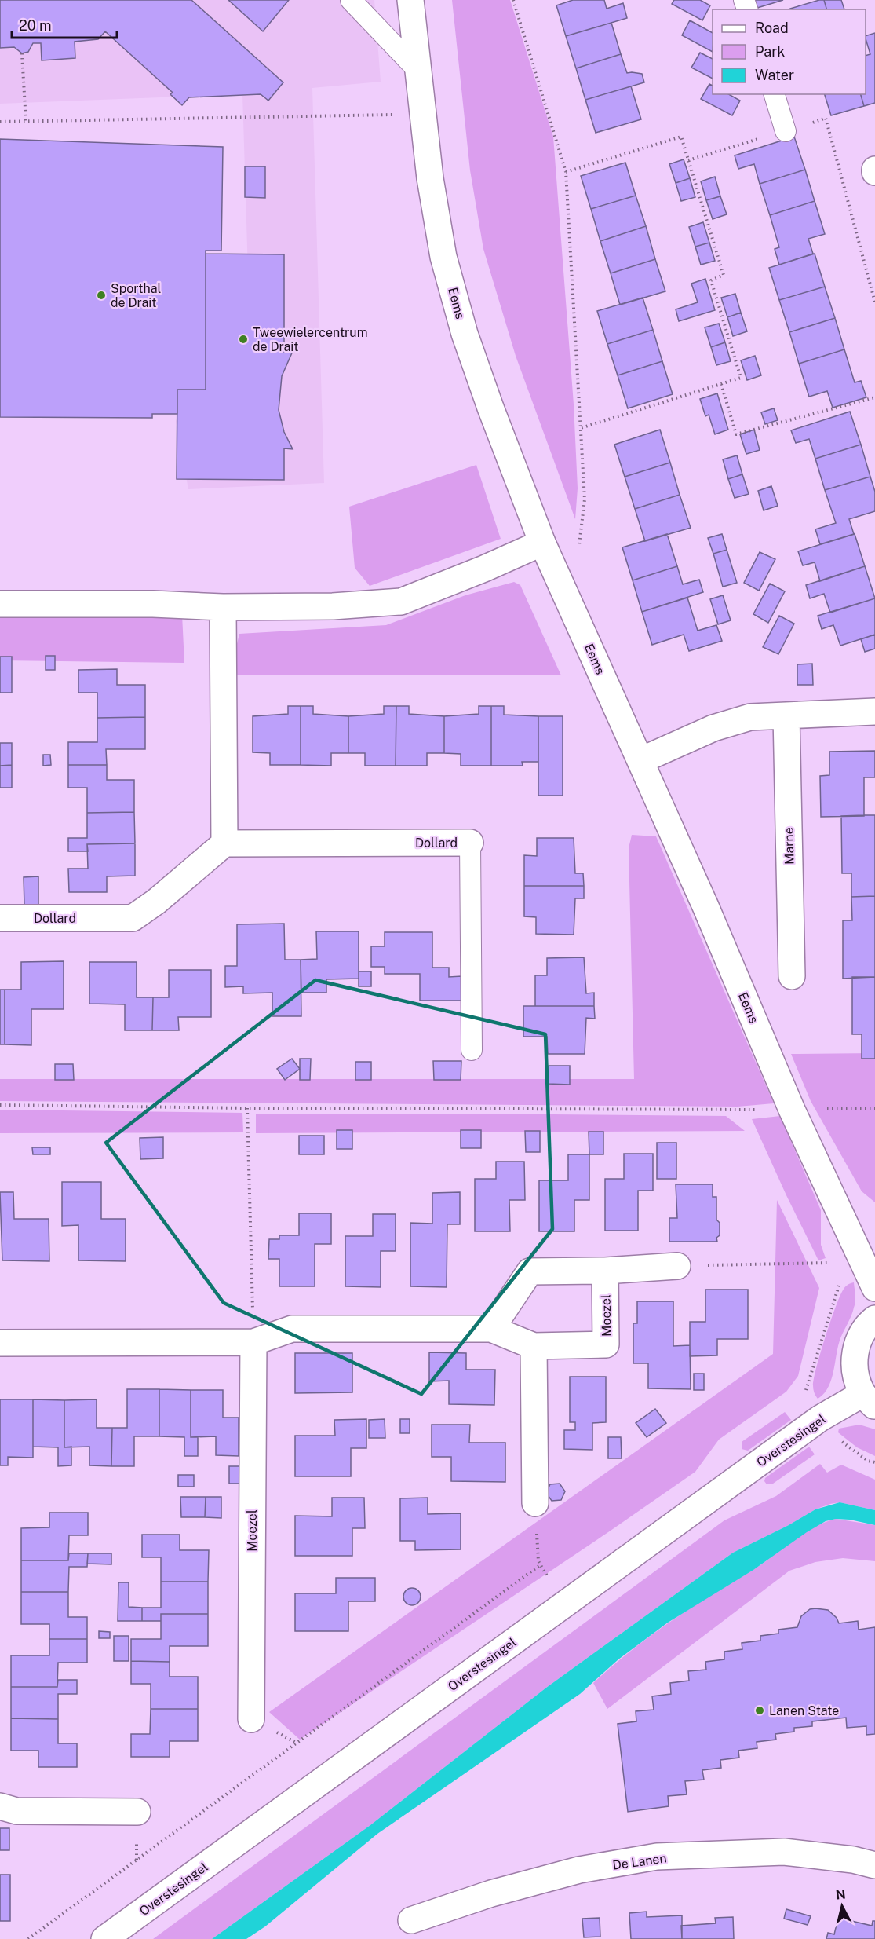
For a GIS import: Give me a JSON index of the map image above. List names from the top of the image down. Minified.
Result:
{"streets":{"street":["Eems","Dollard","Marne","Moezel","Overstesingel","De Lanen"]},"places":["Sporthal de Drait","Tweewielercentrum de Drait","Lanen State"],"legend":["Road","Park","Water"],"scale_bar":"20 m","north":"top"}
